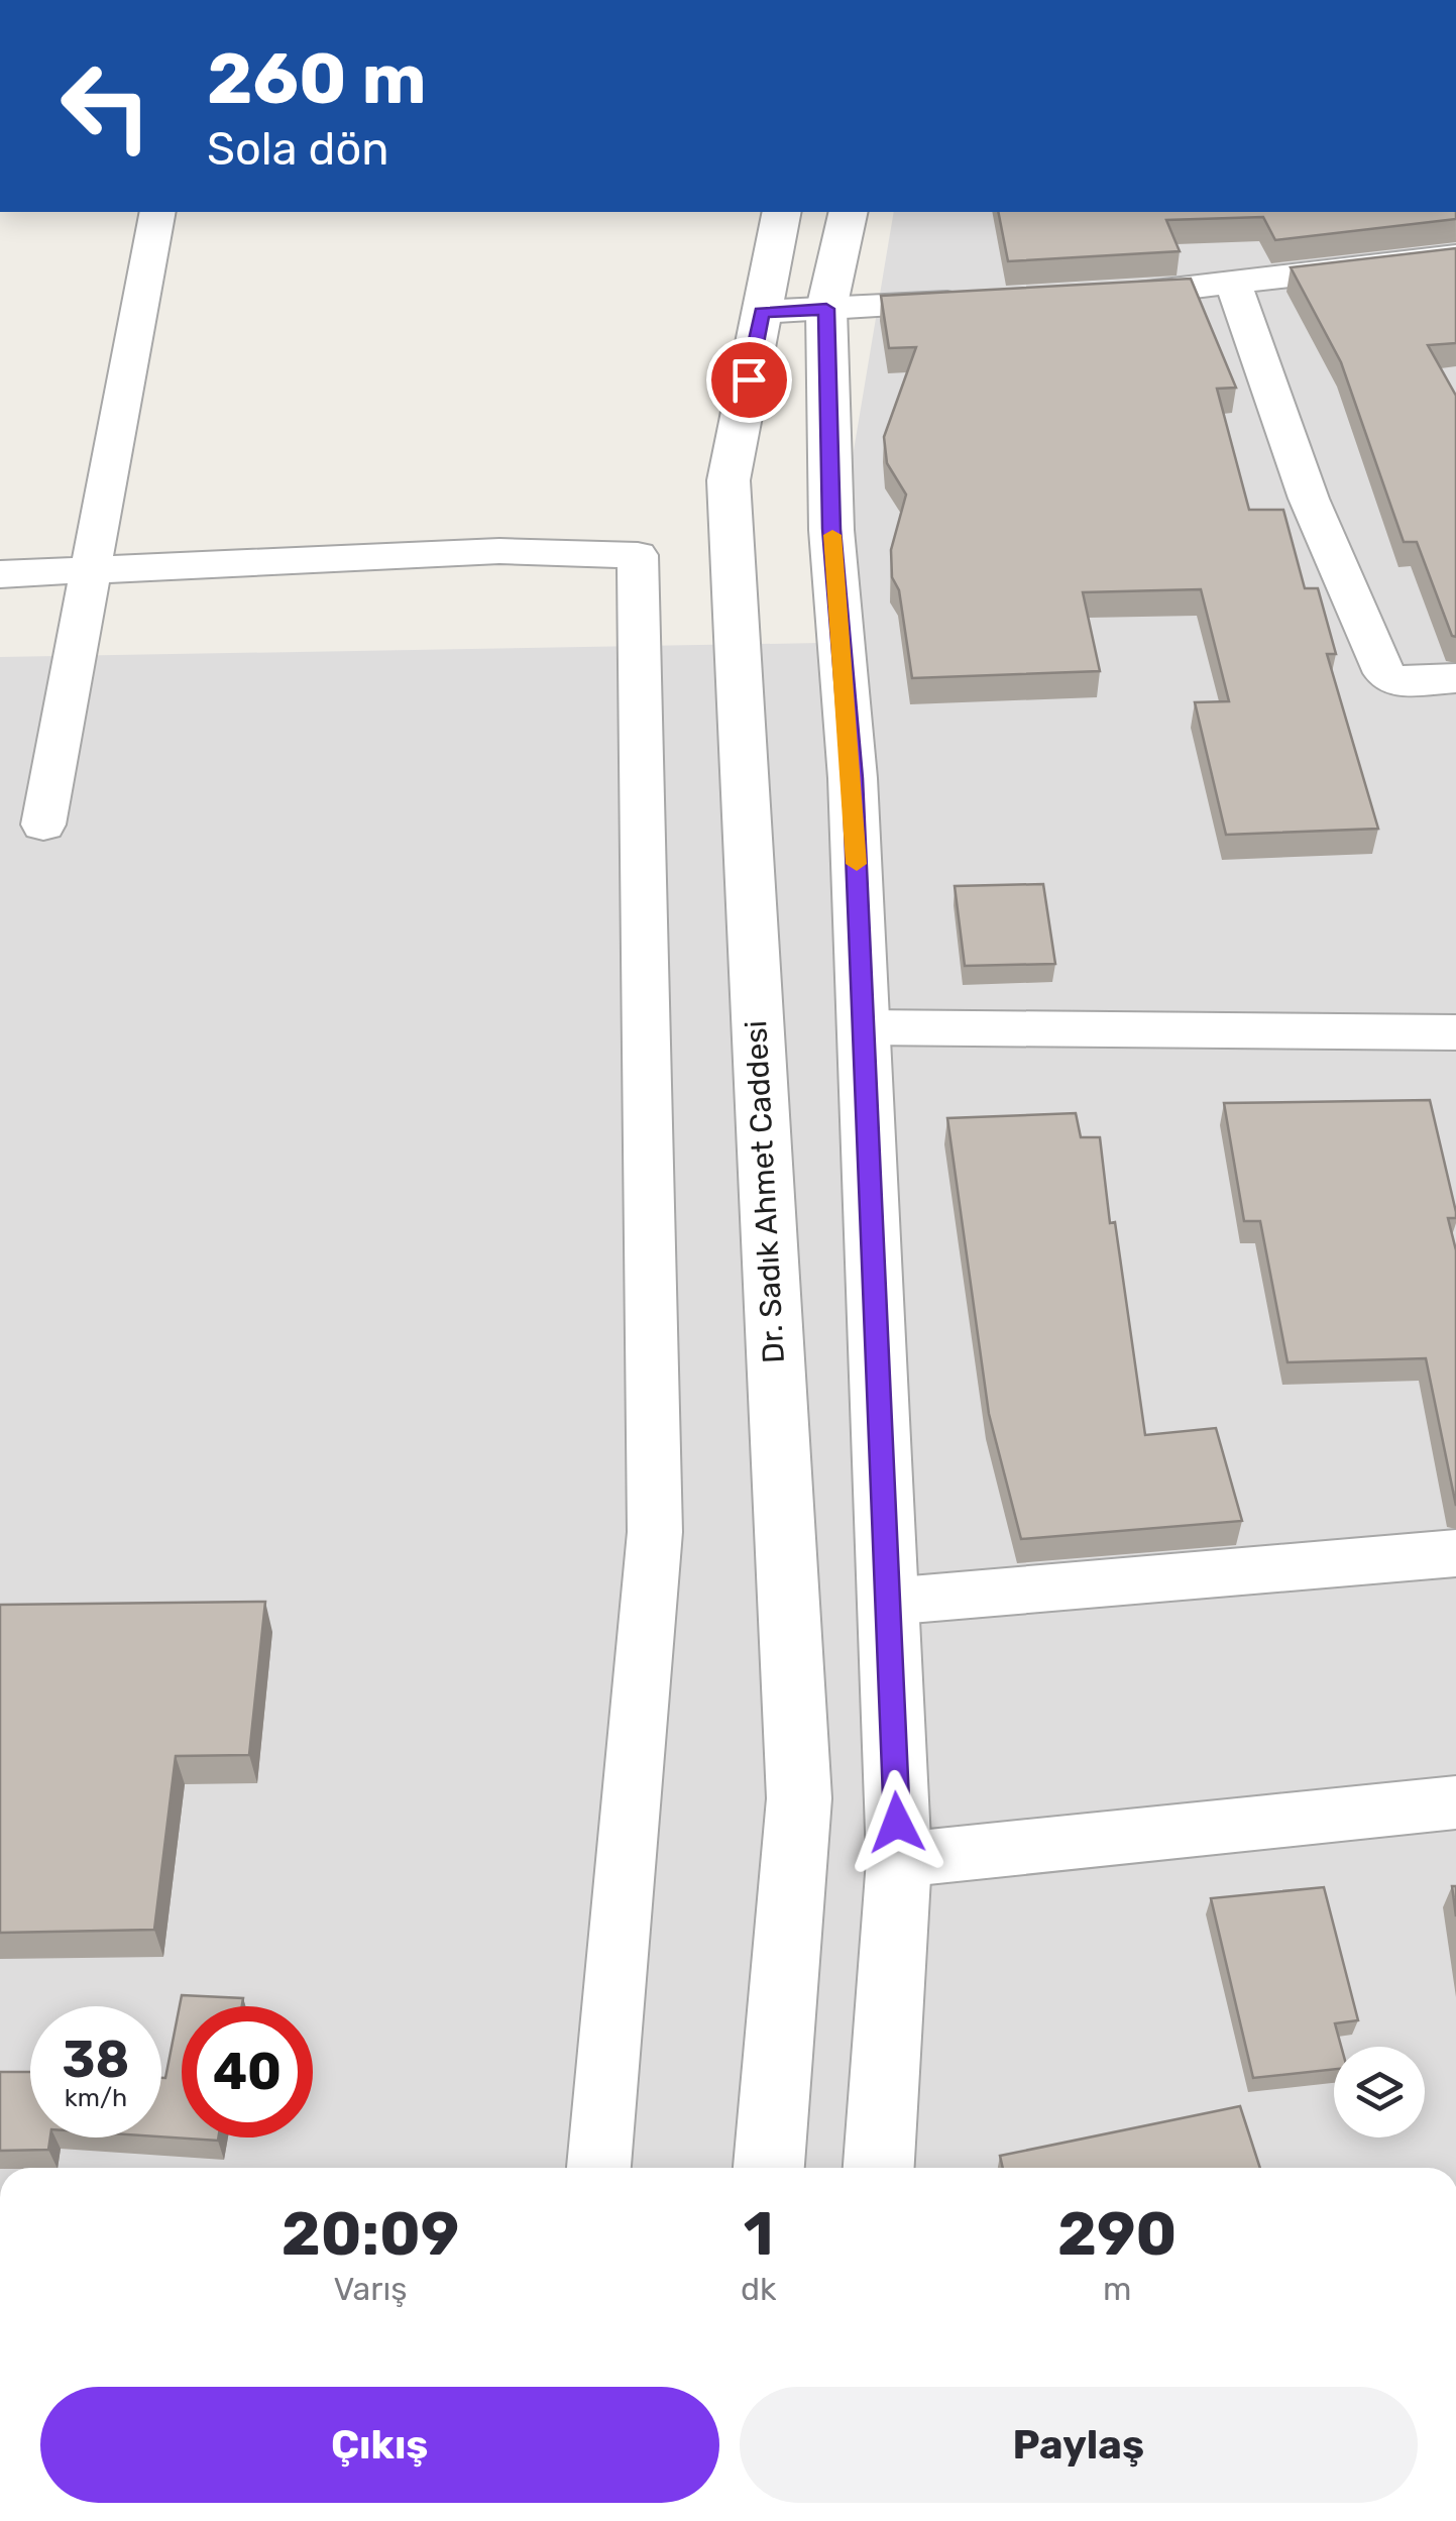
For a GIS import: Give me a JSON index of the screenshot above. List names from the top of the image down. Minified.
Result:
{"streets":{"street":["Dr. Sadık Ahmet Caddesi"]},"page":{"turn":["260 m","Sola dön"],"speed":"38 km/h","limit":"40","eta":["20:09","Varış","1","dk","290","m"],"buttons":["Çıkış","Paylaş"]}}
